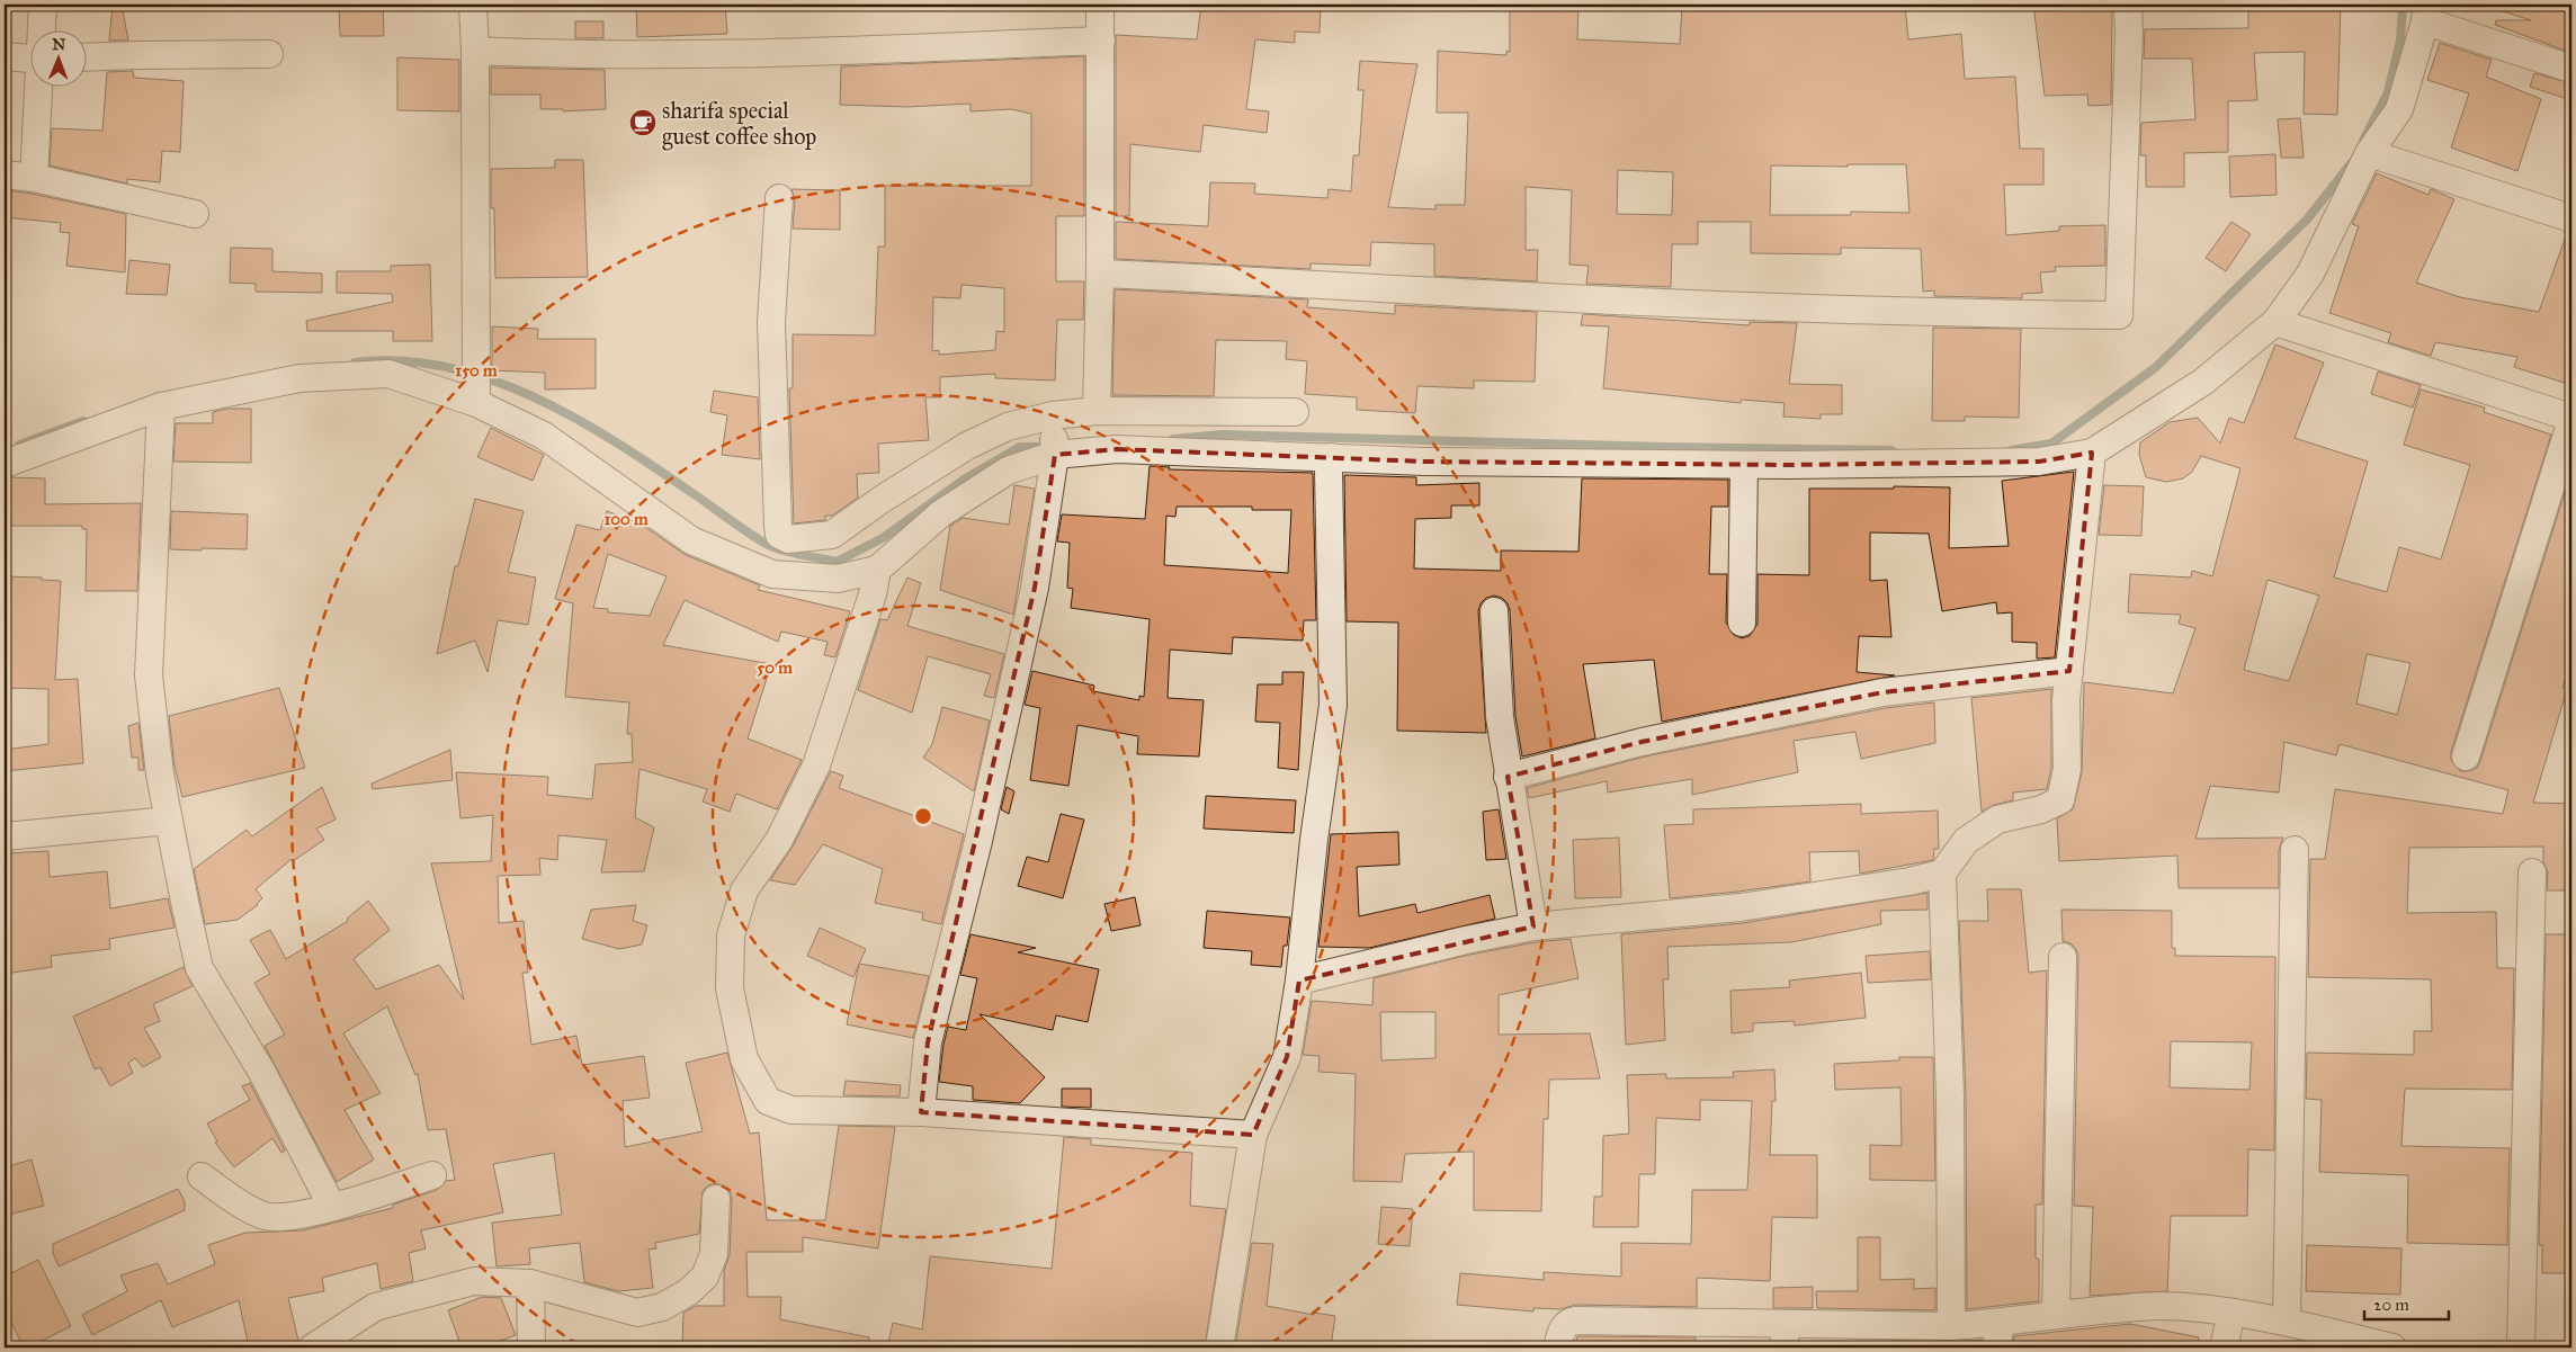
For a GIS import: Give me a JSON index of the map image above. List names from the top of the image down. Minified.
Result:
{"places":{"cafe":["sharifa special guest coffee shop"]},"scale_bar":"20 m","north":"top","rings":["150 m","100 m","50 m"]}
